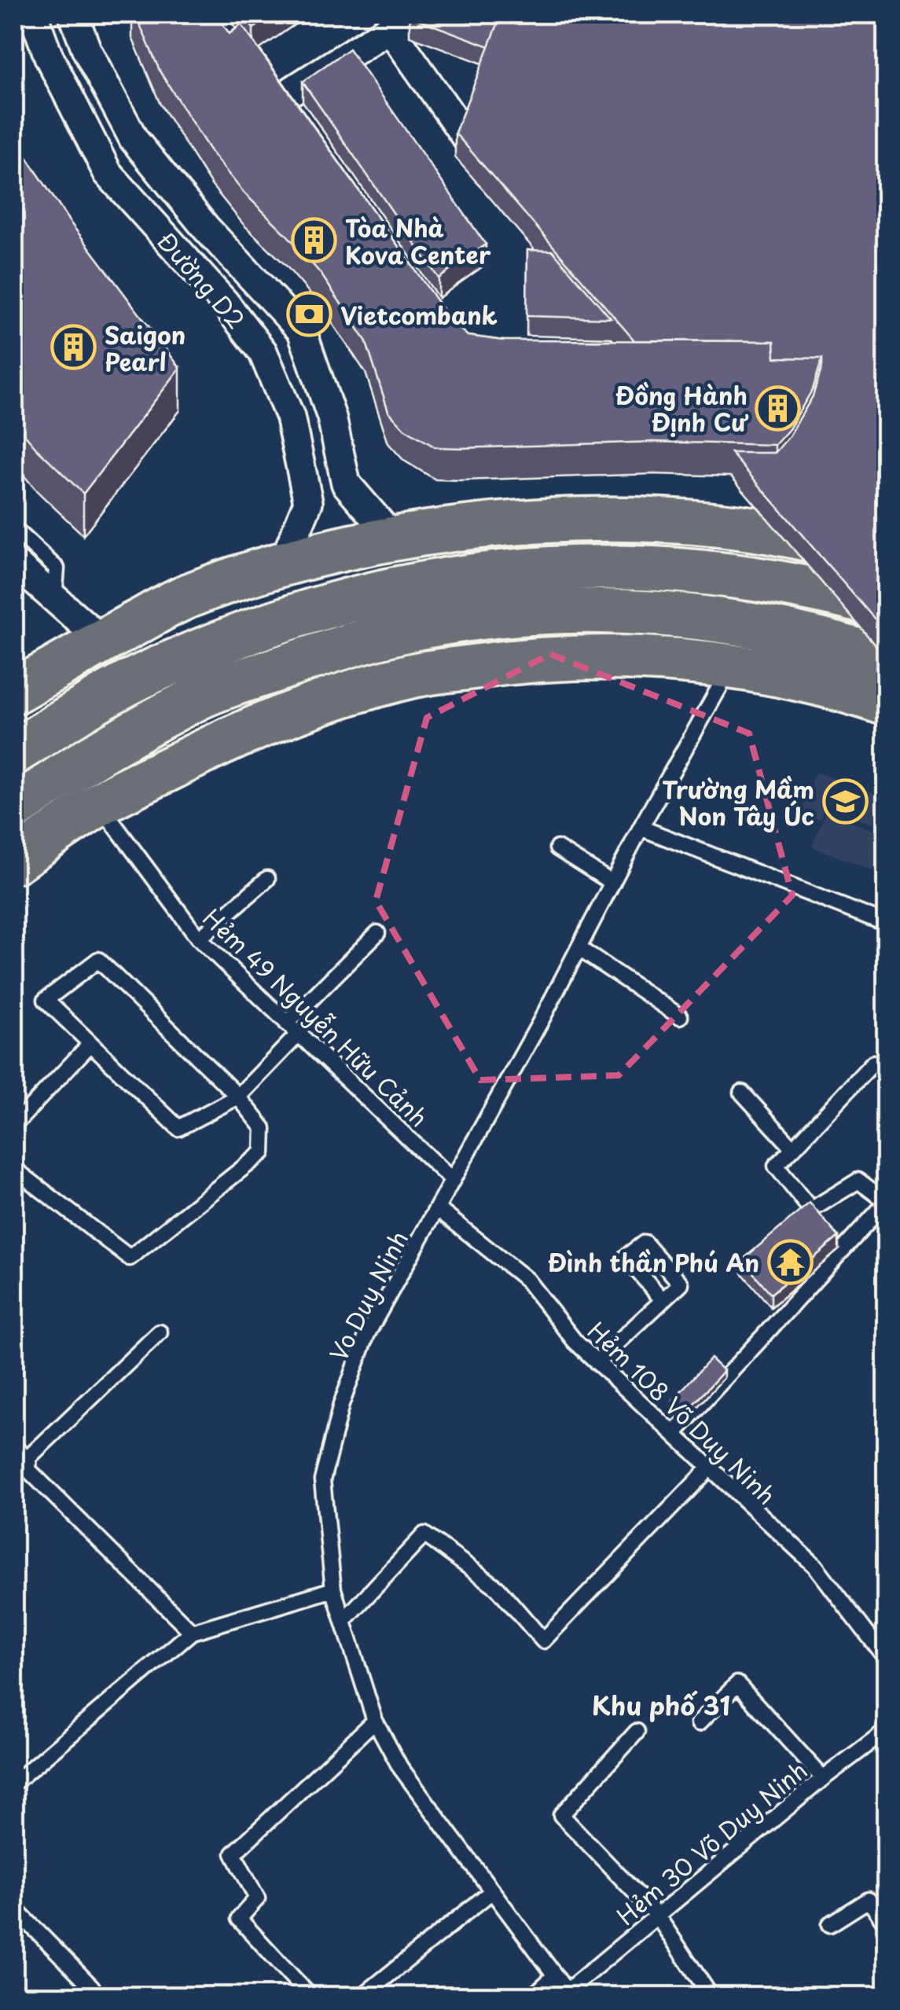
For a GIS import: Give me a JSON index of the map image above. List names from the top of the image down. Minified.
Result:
{"streets":{"street":["Đường D2"],"lane":["Hẻm 49 Nguyễn Hữu Cảnh","Vo Duy Ninh","Hẻm 108 Võ Duy Ninh","Hẻm 30 Võ Duy Ninh"]},"crossings":[["Hẻm 49 Nguyễn Hữu Cảnh","Vo Duy Ninh"],["Vo Duy Ninh","Hẻm 108 Võ Duy Ninh"],["Vo Duy Ninh","Hẻm 30 Võ Duy Ninh"]],"districts":["Khu phố 31"],"places":{"building":["Tòa Nhà Kova Center","Saigon Pearl","Đồng Hành Định Cư"],"bank":["Vietcombank"],"school or university":["Trường Mầm Non Tây Úc"],"temple":["Đình thần Phú An"]}}
